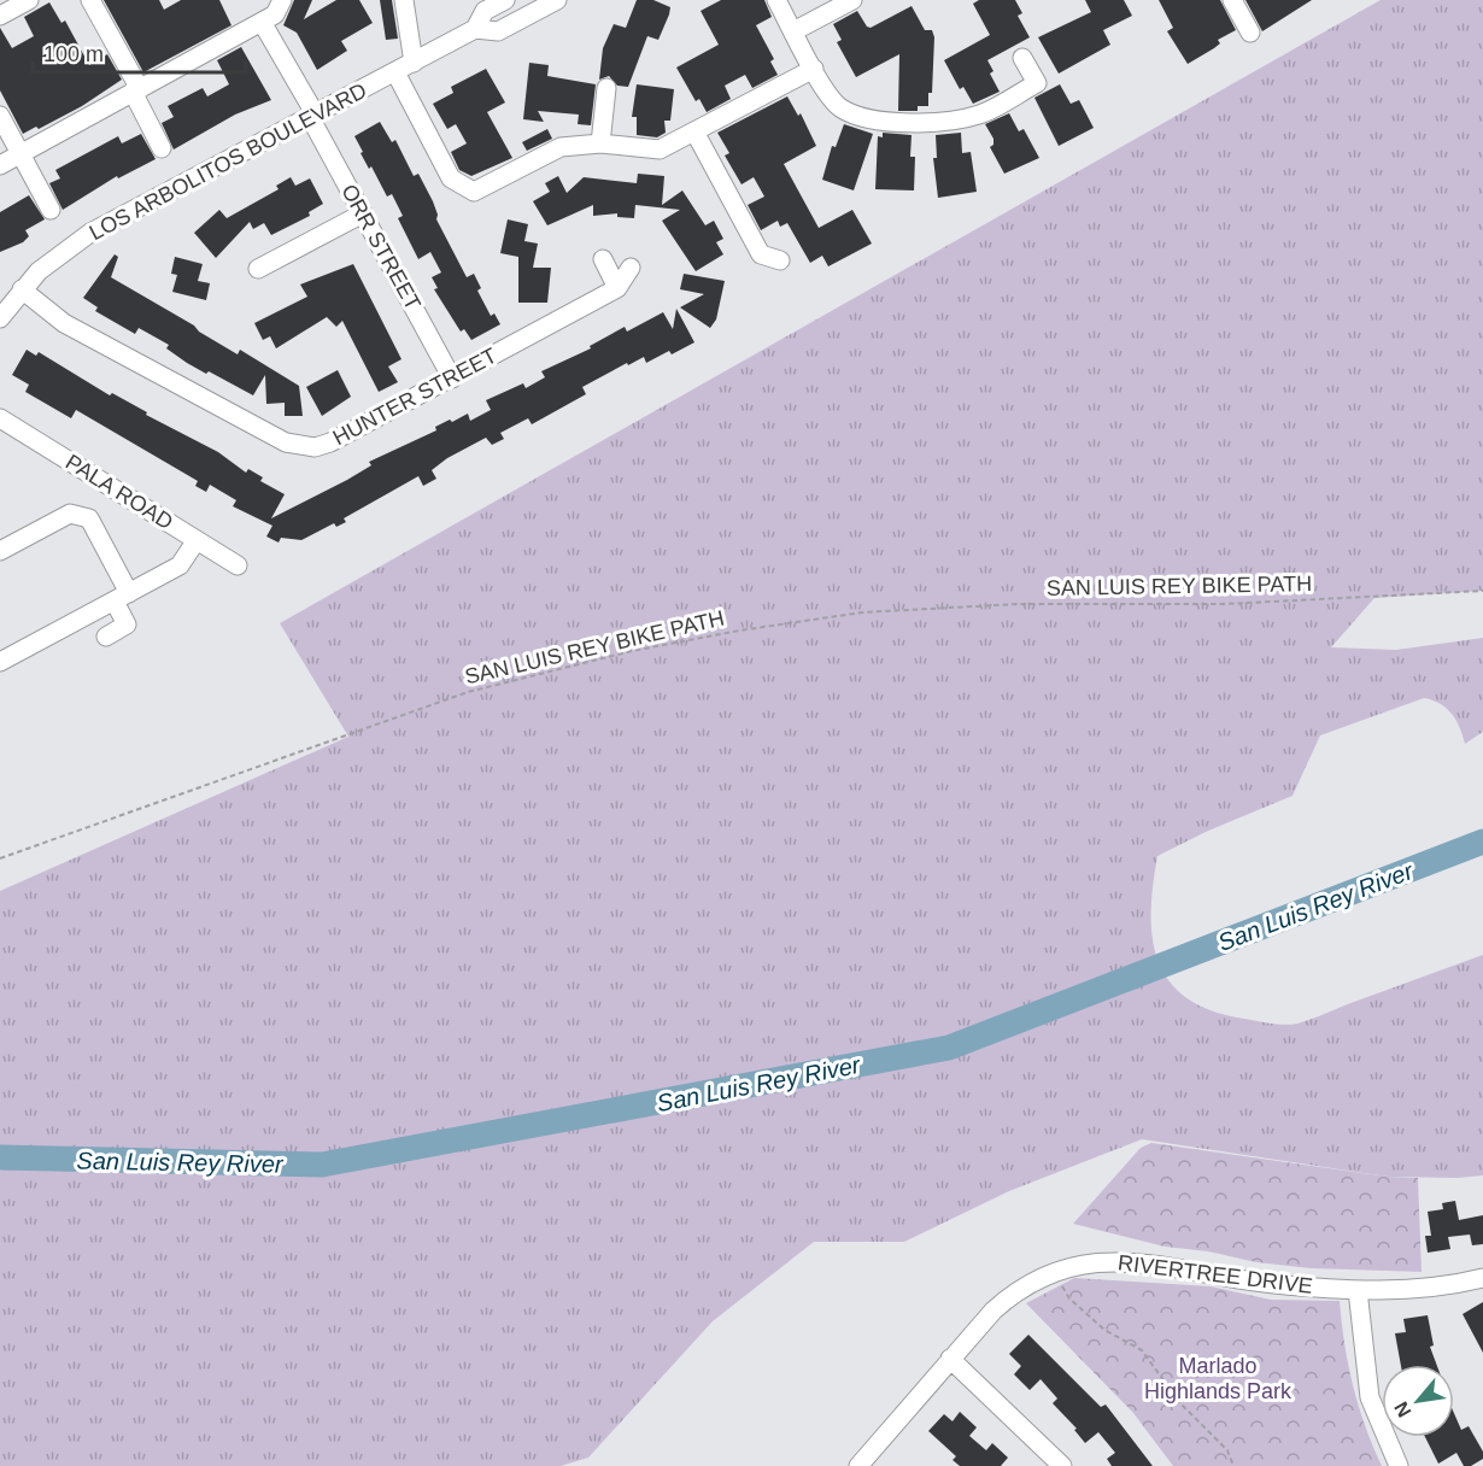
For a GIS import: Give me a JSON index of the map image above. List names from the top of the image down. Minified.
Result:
{"streets":{"street":["LOS ARBOLITOS BOULEVARD","ORR STREET","HUNTER STREET","PALA ROAD","RIVERTREE DRIVE"],"path":["SAN LUIS REY BIKE PATH"]},"crossings":[["LOS ARBOLITOS BOULEVARD","ORR STREET"],["LOS ARBOLITOS BOULEVARD","HUNTER STREET"],["ORR STREET","HUNTER STREET"]],"water":["San Luis Rey River"],"parks":["Marlado Highlands Park"],"scale_bar":"100 m","north":"bottom left"}
